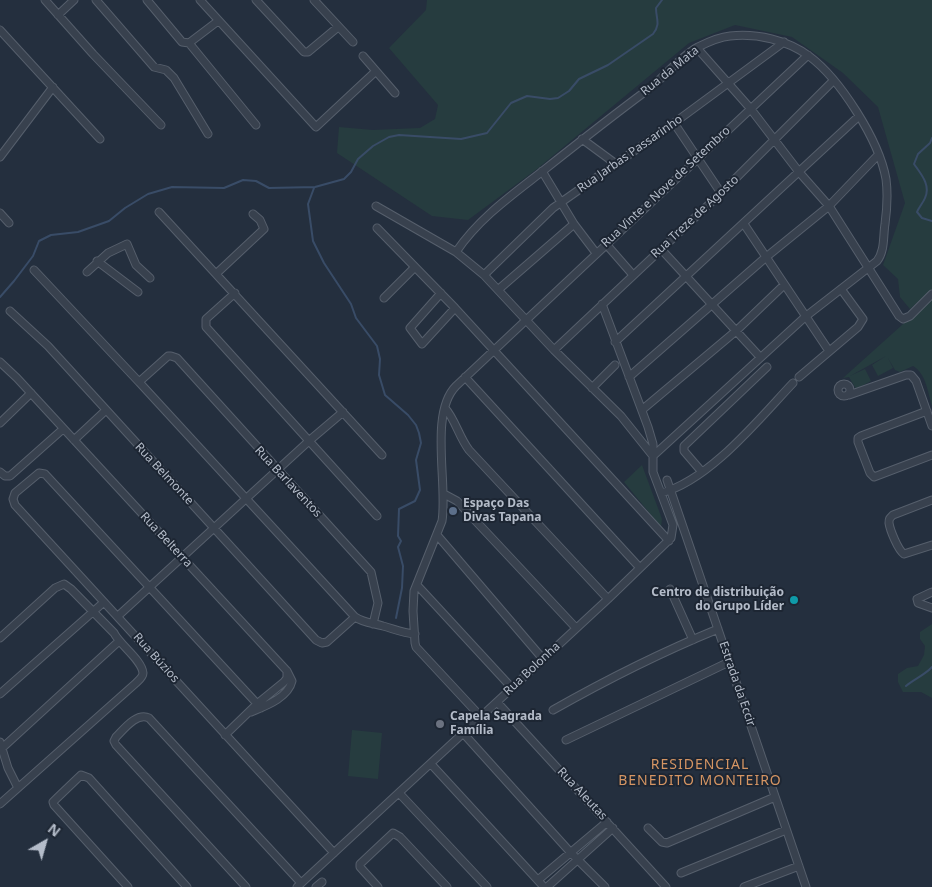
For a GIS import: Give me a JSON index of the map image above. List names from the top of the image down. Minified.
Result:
{"streets":{"street":["Rua da Mata","Rua Jarbas Passarinho","Rua Vinte e Nove de Setembro","Rua Treze de Agosto","Rua Belmonte","Rua Barlaventos","Rua Belterra","Rua Búzios","Rua Bolonha","Estrada da Eccir","Rua Aleutas"]},"crossings":[["Rua da Mata","Rua Jarbas Passarinho"],["Rua da Mata","Rua Vinte e Nove de Setembro"],["Rua da Mata","Rua Treze de Agosto"],["Rua Búzios","Rua Bolonha"],["Rua Bolonha","Rua Aleutas"]],"districts":["RESIDENCIAL BENEDITO MONTEIRO"],"places":["Espaço Das Divas Tapana","Centro de distribuição do Grupo Líder","Capela Sagrada Família"],"north":"top right"}
